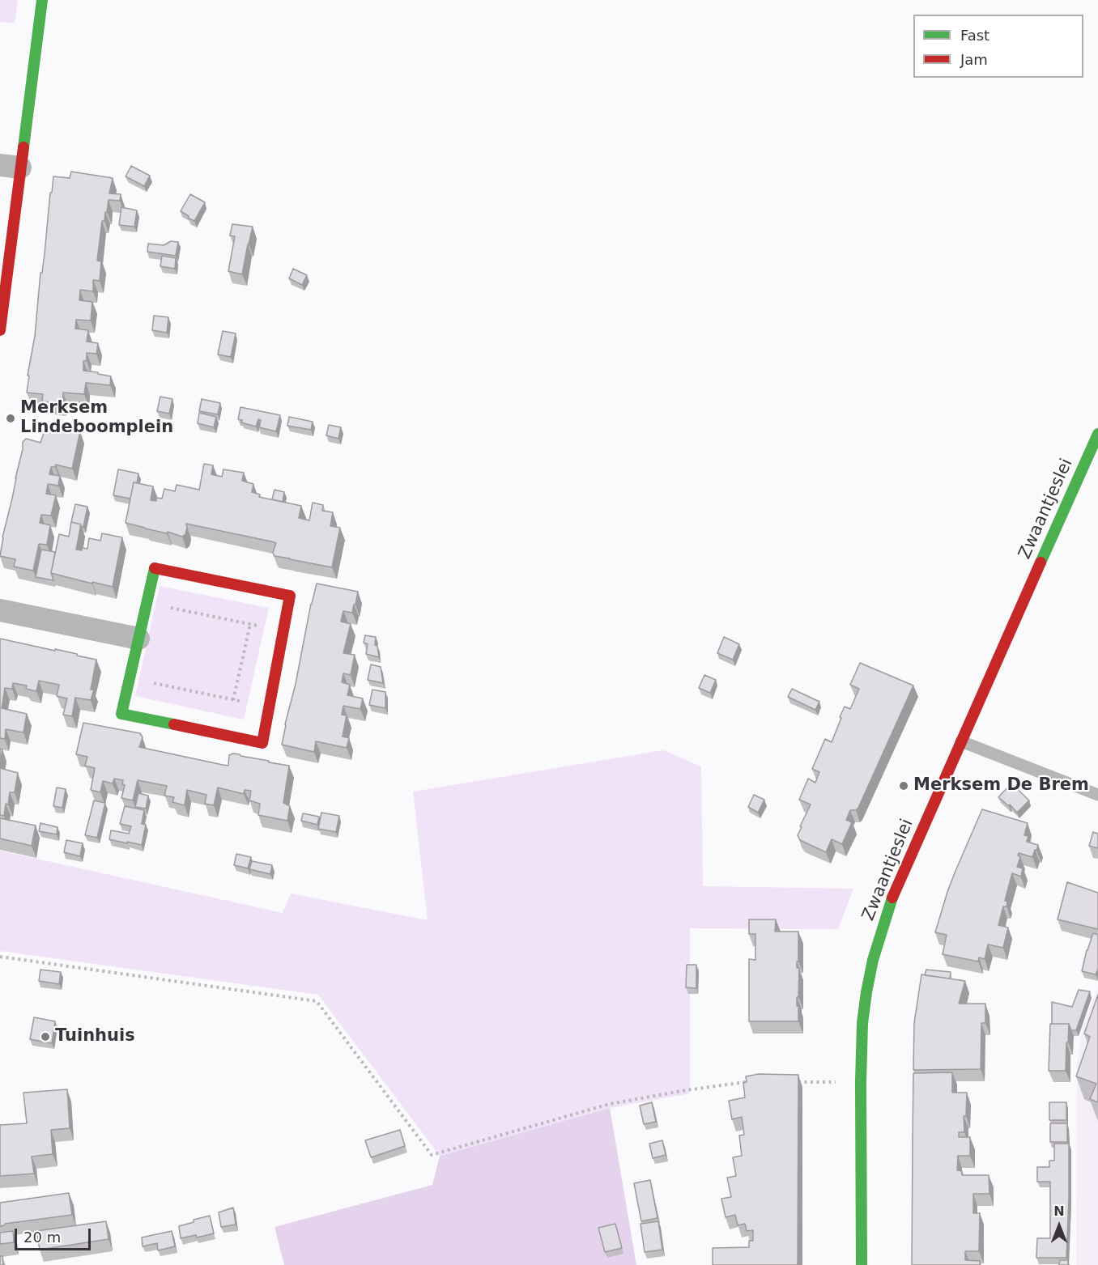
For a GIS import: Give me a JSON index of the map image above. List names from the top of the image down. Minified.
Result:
{"streets":{"street":["Zwaantjeslei"]},"places":["Merksem Lindeboomplein","Merksem De Brem","Tuinhuis"],"legend":["Fast","Jam"],"scale_bar":"20 m","north":"top"}
